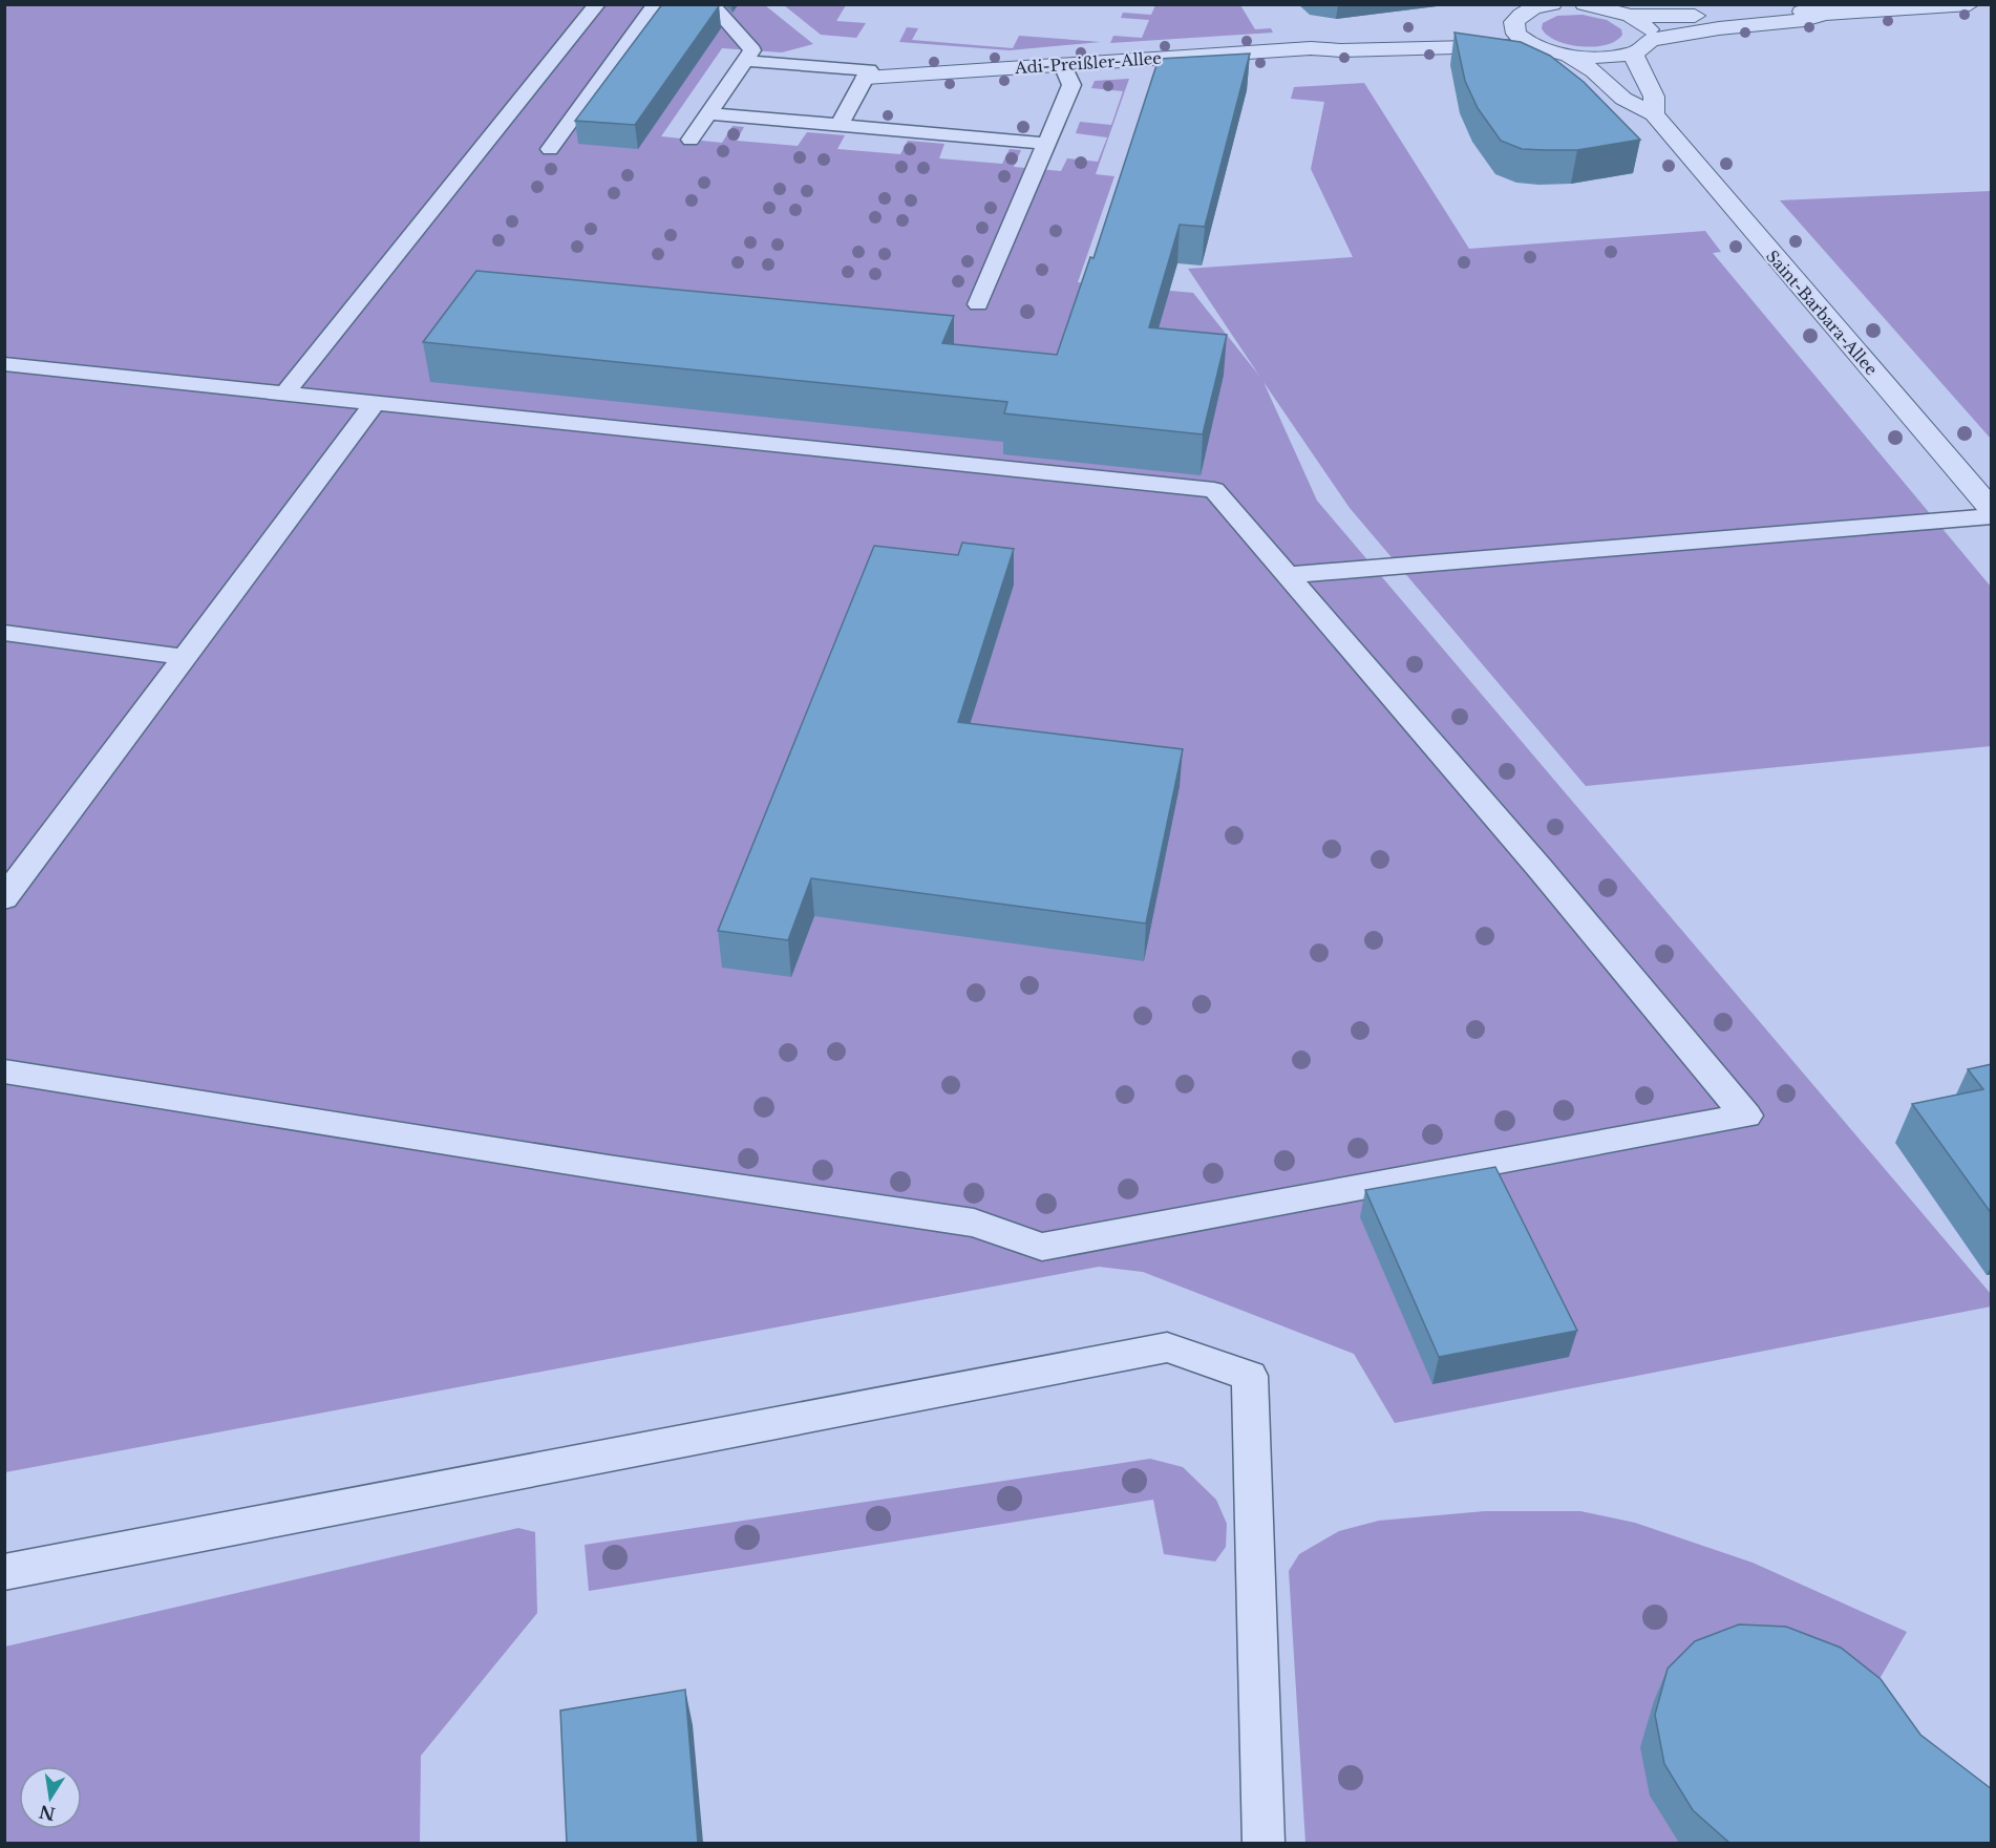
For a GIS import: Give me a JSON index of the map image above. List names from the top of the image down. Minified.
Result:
{"streets":{"street":["Adi-Preißler-Allee","Saint-Barbara-Allee"]},"crossings":[["Adi-Preißler-Allee","Saint-Barbara-Allee"]],"north":"bottom"}
